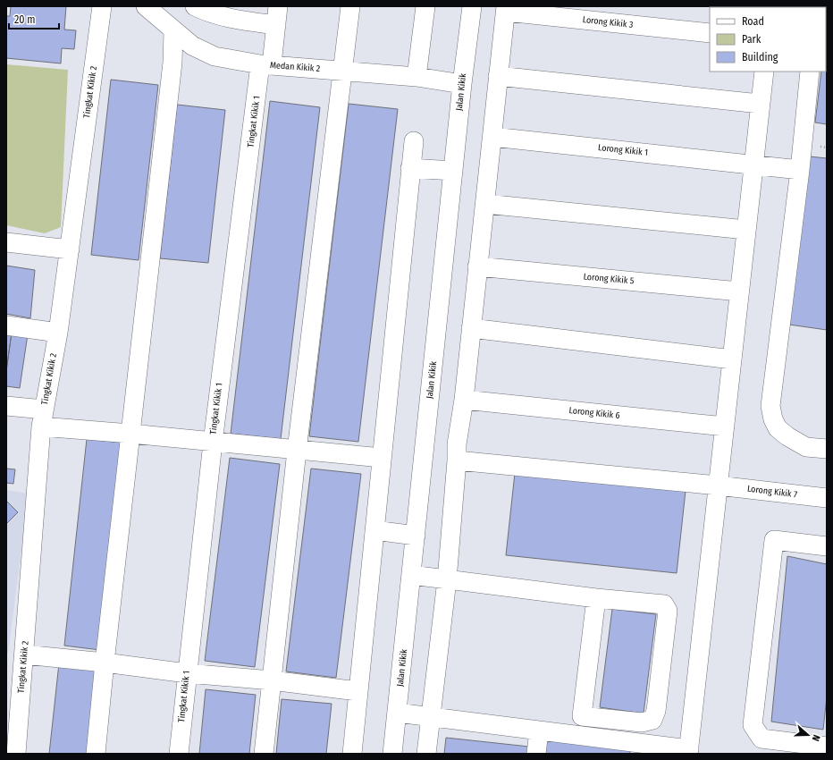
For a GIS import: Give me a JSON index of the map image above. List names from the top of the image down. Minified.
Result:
{"streets":{"street":["Lorong Kikik 3","Medan Kikik 2","Tingkat Kikik 2","Jalan Kikik","Tingkat Kikik 1","Lorong Kikik 1","Lorong Kikik 5","Lorong Kikik 6","Lorong Kikik 7"]},"crossings":[["Medan Kikik 2","Jalan Kikik"],["Medan Kikik 2","Tingkat Kikik 1"]],"legend":["Road","Park","Building"],"scale_bar":"20 m","north":"right"}
